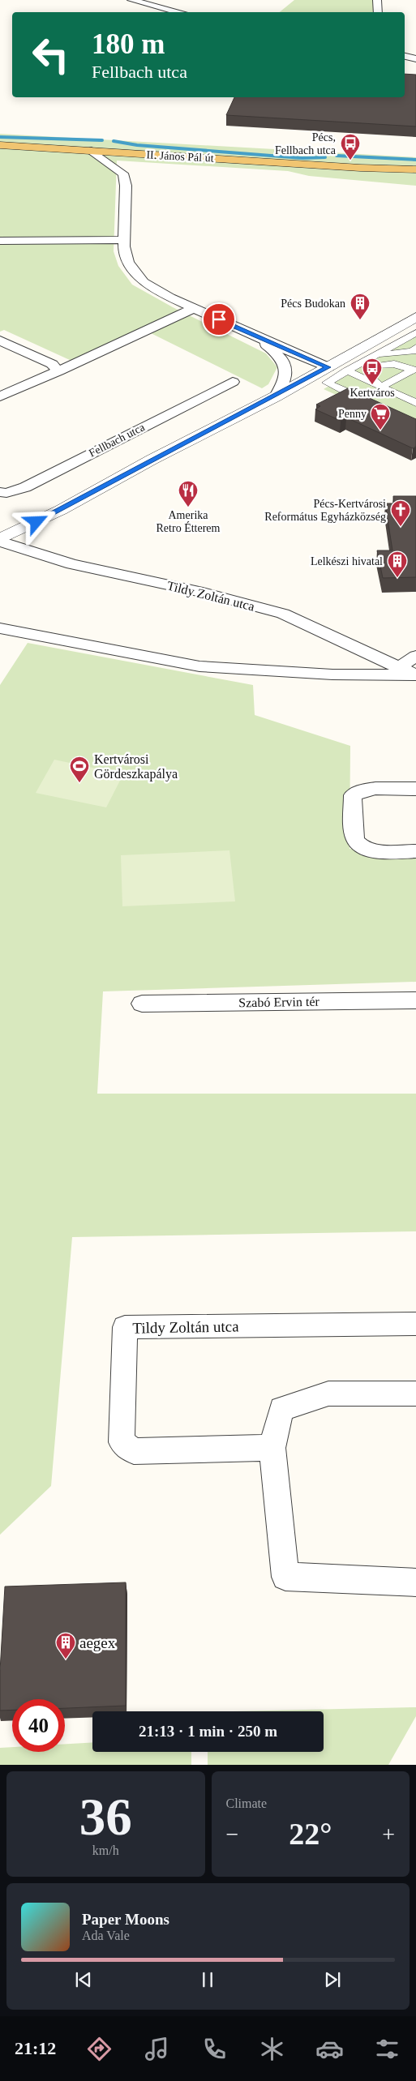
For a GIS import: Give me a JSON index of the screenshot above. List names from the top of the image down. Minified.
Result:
{"streets":{"main road":["II. János Pál út"],"street":["Fellbach utca","Tildy Zoltán utca","Szabó Ervin tér"]},"places":{"bus stop":["Pécs, Fellbach utca","Kertváros"],"building":["Pécs Budokan","Lelkészi hivatal","aegex"],"supermarket":["Penny"],"restaurant":["Amerika Retro Étterem"],"church":["Pécs-Kertvárosi Református Egyházközség"],"sports":["Kertvárosi Gördeszkapálya"]},"page":{"turn":["180 m","Fellbach utca"],"limit":"40","trip":"21:13 · 1 min · 250 m","tile":[["36","km/h"],"Climate"],"heat":["−","22°","+"],"song":["Paper Moons","Ada Vale"],"tabs":"21:12"}}
